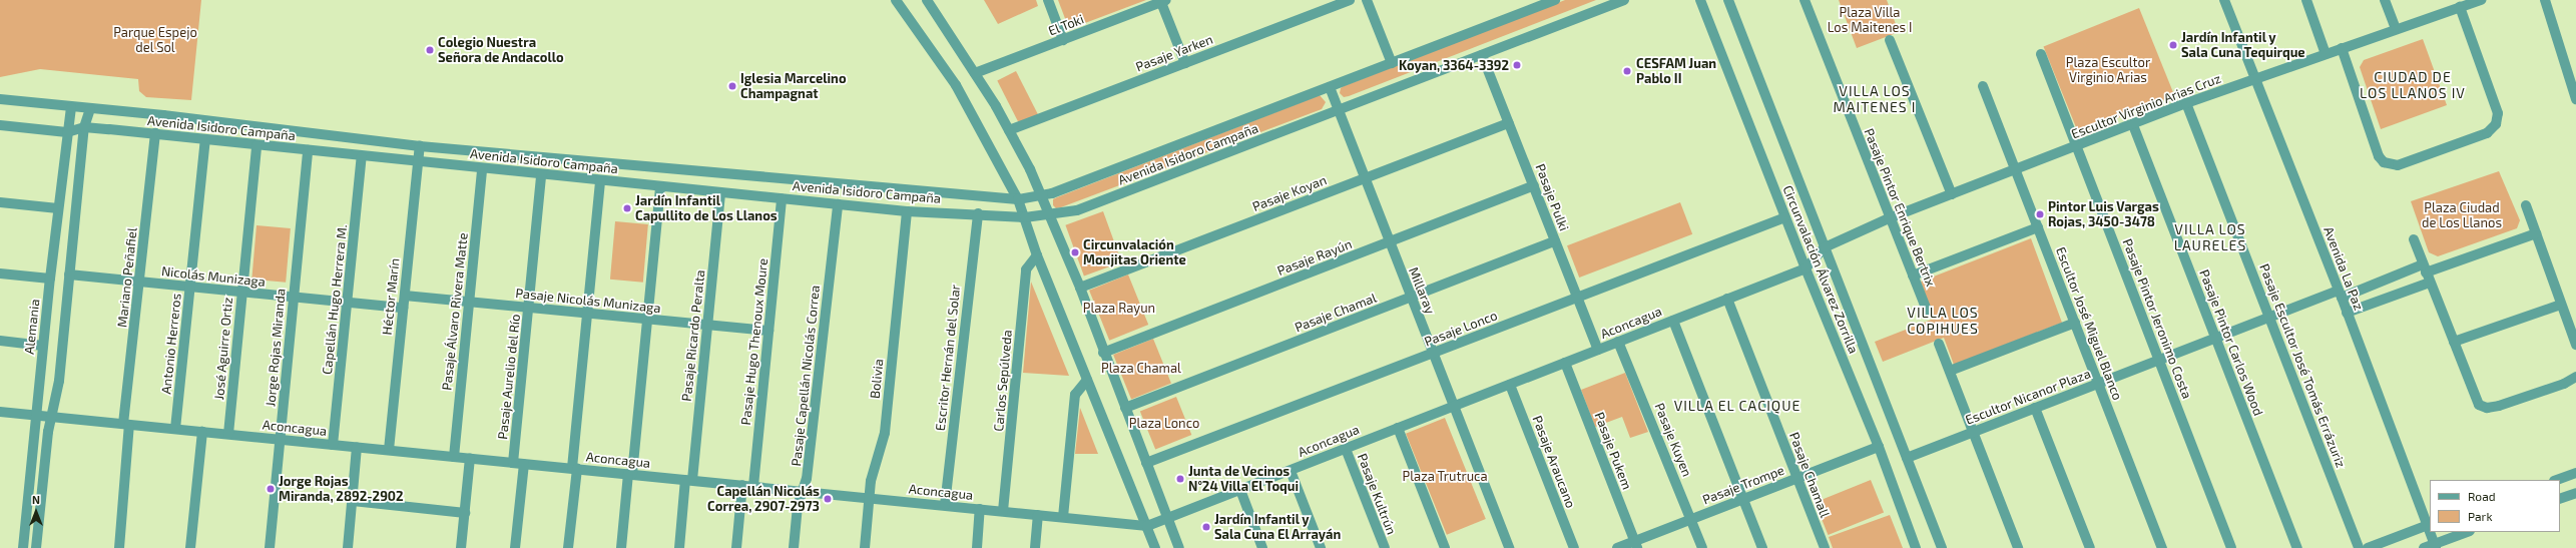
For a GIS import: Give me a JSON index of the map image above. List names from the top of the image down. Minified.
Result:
{"streets":{"street":["El Toki","Pasaje Yarken","Escultor Virginio Arias Cruz","Avenida Isidoro Campaña","Pasaje Koyan","Pasaje Pulki","Pasaje Pintor Enrique Bertrix","Pasaje Rayún","Avenida La Paz","Circunvalación Álvarez Zorrilla","Nicolás Munizaga","Mariano Peñafiel","Millaray","Héctor Marín","Capellán Hugo Herrera M.","Pasaje Nicolás Munizaga","Pasaje Álvaro Rivera Matte","Pasaje Chamal","Pasaje Pintor Jeronimo Costa","Aconcagua","Escultor José Miguel Blanco","Alemania","Pasaje Lonco","Pasaje Ricardo Peralta","Pasaje Hugo Thenoux Moure","Pasaje Pintor Carlos Wood","Antonio Herreros","Jorge Rojas Miranda","José Aguirre Ortiz","Escritor Hernán del Solar","Pasaje Escultor José Tomás Errázuriz","Pasaje Capellán Nicolás Correa","Pasaje Aurelio del Río","Bolivia","Carlos Sepúlveda","Escultor Nicanor Plaza","Pasaje Kuyen","Pasaje Pukem","Pasaje Araucano","Pasaje Chamall","Pasaje Trompe","Pasaje Kultrún"]},"crossings":[["Escultor Virginio Arias Cruz","Pasaje Pintor Enrique Bertrix"],["Escultor Virginio Arias Cruz","Avenida La Paz"],["Escultor Virginio Arias Cruz","Circunvalación Álvarez Zorrilla"],["Escultor Virginio Arias Cruz","Pasaje Pintor Jeronimo Costa"],["Escultor Virginio Arias Cruz","Aconcagua"],["Escultor Virginio Arias Cruz","Escultor José Miguel Blanco"],["Escultor Virginio Arias Cruz","Pasaje Pintor Carlos Wood"],["Escultor Virginio Arias Cruz","Pasaje Escultor José Tomás Errázuriz"],["Avenida Isidoro Campaña","Pasaje Pulki"],["Avenida Isidoro Campaña","Mariano Peñafiel"],["Avenida Isidoro Campaña","Millaray"],["Avenida Isidoro Campaña","Héctor Marín"],["Avenida Isidoro Campaña","Capellán Hugo Herrera M."],["Avenida Isidoro Campaña","Pasaje Álvaro Rivera Matte"],["Avenida Isidoro Campaña","Alemania"],["Avenida Isidoro Campaña","Pasaje Ricardo Peralta"],["Avenida Isidoro Campaña","Pasaje Hugo Thenoux Moure"],["Avenida Isidoro Campaña","Antonio Herreros"],["Avenida Isidoro Campaña","Jorge Rojas Miranda"],["Avenida Isidoro Campaña","José Aguirre Ortiz"],["Avenida Isidoro Campaña","Escritor Hernán del Solar"],["Avenida Isidoro Campaña","Pasaje Capellán Nicolás Correa"],["Avenida Isidoro Campaña","Pasaje Aurelio del Río"],["Avenida Isidoro Campaña","Bolivia"],["Pasaje Koyan","Pasaje Pulki"],["Pasaje Koyan","Millaray"],["Pasaje Pulki","Pasaje Rayún"],["Pasaje Pulki","Pasaje Chamal"],["Pasaje Pulki","Aconcagua"],["Pasaje Pulki","Pasaje Lonco"],["Pasaje Rayún","Millaray"],["Avenida La Paz","Escultor Nicanor Plaza"],["Circunvalación Álvarez Zorrilla","Aconcagua"],["Circunvalación Álvarez Zorrilla","Pasaje Lonco"],["Circunvalación Álvarez Zorrilla","Escultor Nicanor Plaza"],["Circunvalación Álvarez Zorrilla","Pasaje Trompe"],["Nicolás Munizaga","Mariano Peñafiel"],["Nicolás Munizaga","Héctor Marín"],["Nicolás Munizaga","Capellán Hugo Herrera M."],["Nicolás Munizaga","Antonio Herreros"],["Nicolás Munizaga","Jorge Rojas Miranda"],["Nicolás Munizaga","José Aguirre Ortiz"],["Mariano Peñafiel","Aconcagua"],["Millaray","Pasaje Chamal"],["Millaray","Aconcagua"],["Millaray","Pasaje Lonco"],["Héctor Marín","Pasaje Nicolás Munizaga"],["Héctor Marín","Aconcagua"],["Capellán Hugo Herrera M.","Aconcagua"],["Pasaje Nicolás Munizaga","Pasaje Álvaro Rivera Matte"],["Pasaje Nicolás Munizaga","Pasaje Ricardo Peralta"],["Pasaje Nicolás Munizaga","Pasaje Hugo Thenoux Moure"],["Pasaje Nicolás Munizaga","Pasaje Aurelio del Río"],["Pasaje Álvaro Rivera Matte","Aconcagua"],["Pasaje Pintor Jeronimo Costa","Escultor Nicanor Plaza"],["Aconcagua","Alemania"],["Aconcagua","Pasaje Ricardo Peralta"],["Aconcagua","Pasaje Hugo Thenoux Moure"],["Aconcagua","Antonio Herreros"],["Aconcagua","Jorge Rojas Miranda"],["Aconcagua","José Aguirre Ortiz"],["Aconcagua","Escritor Hernán del Solar"],["Aconcagua","Pasaje Capellán Nicolás Correa"],["Aconcagua","Pasaje Aurelio del Río"],["Aconcagua","Bolivia"],["Aconcagua","Carlos Sepúlveda"],["Aconcagua","Pasaje Kuyen"],["Aconcagua","Pasaje Pukem"],["Aconcagua","Pasaje Araucano"],["Aconcagua","Pasaje Chamall"],["Aconcagua","Pasaje Kultrún"],["Escultor José Miguel Blanco","Escultor Nicanor Plaza"],["Pasaje Pintor Carlos Wood","Escultor Nicanor Plaza"],["Pasaje Escultor José Tomás Errázuriz","Escultor Nicanor Plaza"],["Pasaje Kuyen","Pasaje Trompe"],["Pasaje Pukem","Pasaje Trompe"],["Pasaje Chamall","Pasaje Trompe"]],"districts":["CIUDAD DE LOS LLANOS IV","VILLA LOS MAITENES I","VILLA LOS LAURELES","VILLA LOS COPIHUES","VILLA EL CACIQUE"],"parks":["Plaza Villa Los Maitenes I","Parque Espejo del Sol","Plaza Escultor Virginio Arias","Plaza Ciudad de Los Llanos","Plaza Rayun","Plaza Chamal","Plaza Lonco","Plaza Trutruca"],"places":["Jardín Infantil y Sala Cuna Tequirque","Colegio Nuestra Señora de Andacollo","Koyan, 3364-3392","CESFAM Juan Pablo II","Iglesia Marcelino Champagnat","Jardín Infantil Capullito de Los Llanos","Pintor Luis Vargas Rojas, 3450-3478","Circunvalación Monjitas Oriente","Junta de Vecinos N°24 Villa El Toqui","Jorge Rojas Miranda, 2892-2902","Capellán Nicolás Correa, 2907-2973","Jardín Infantil y Sala Cuna El Arrayán"],"legend":["Road","Park"],"north":"top"}
